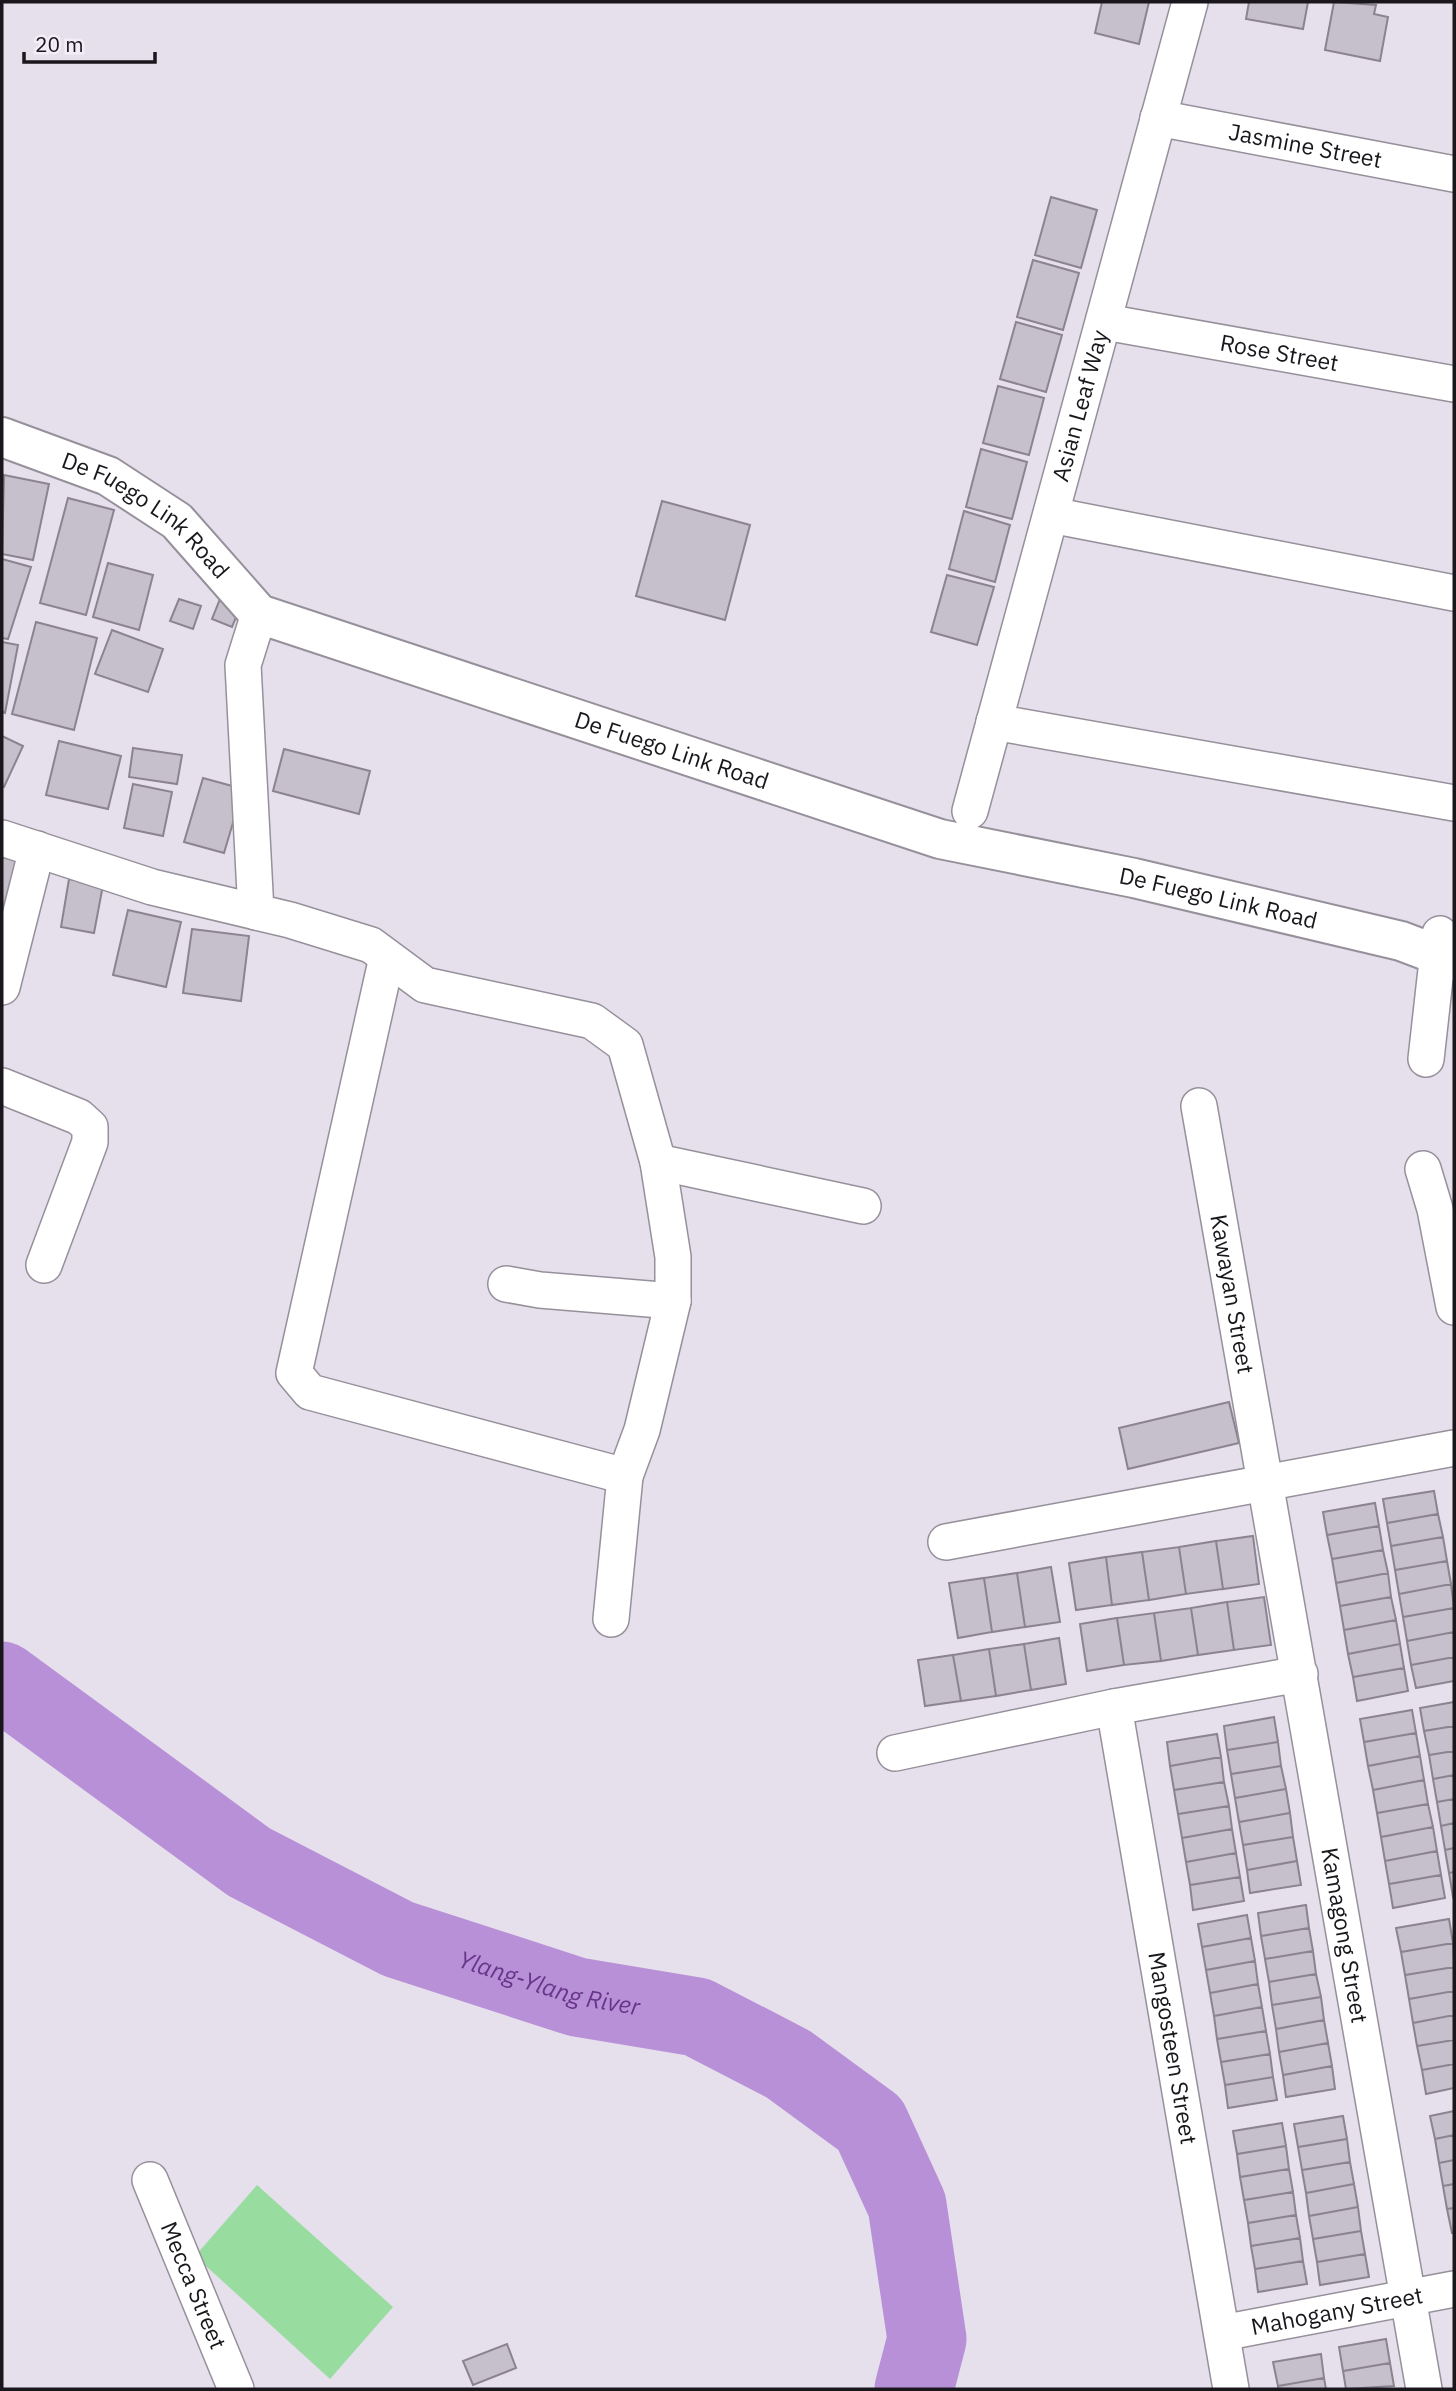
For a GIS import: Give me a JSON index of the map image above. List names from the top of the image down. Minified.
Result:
{"streets":{"street":["Jasmine Street","Rose Street","Asian Leaf Way","De Fuego Link Road","Kawayan Street","Kamagong Street","Mangosteen Street","Mecca Street","Mahogany Street"]},"crossings":[["Jasmine Street","Asian Leaf Way"],["Rose Street","Asian Leaf Way"],["Kawayan Street","Kamagong Street"],["Kamagong Street","Mahogany Street"],["Mangosteen Street","Mahogany Street"]],"water":["Ylang-Ylang River"],"scale_bar":"20 m"}
